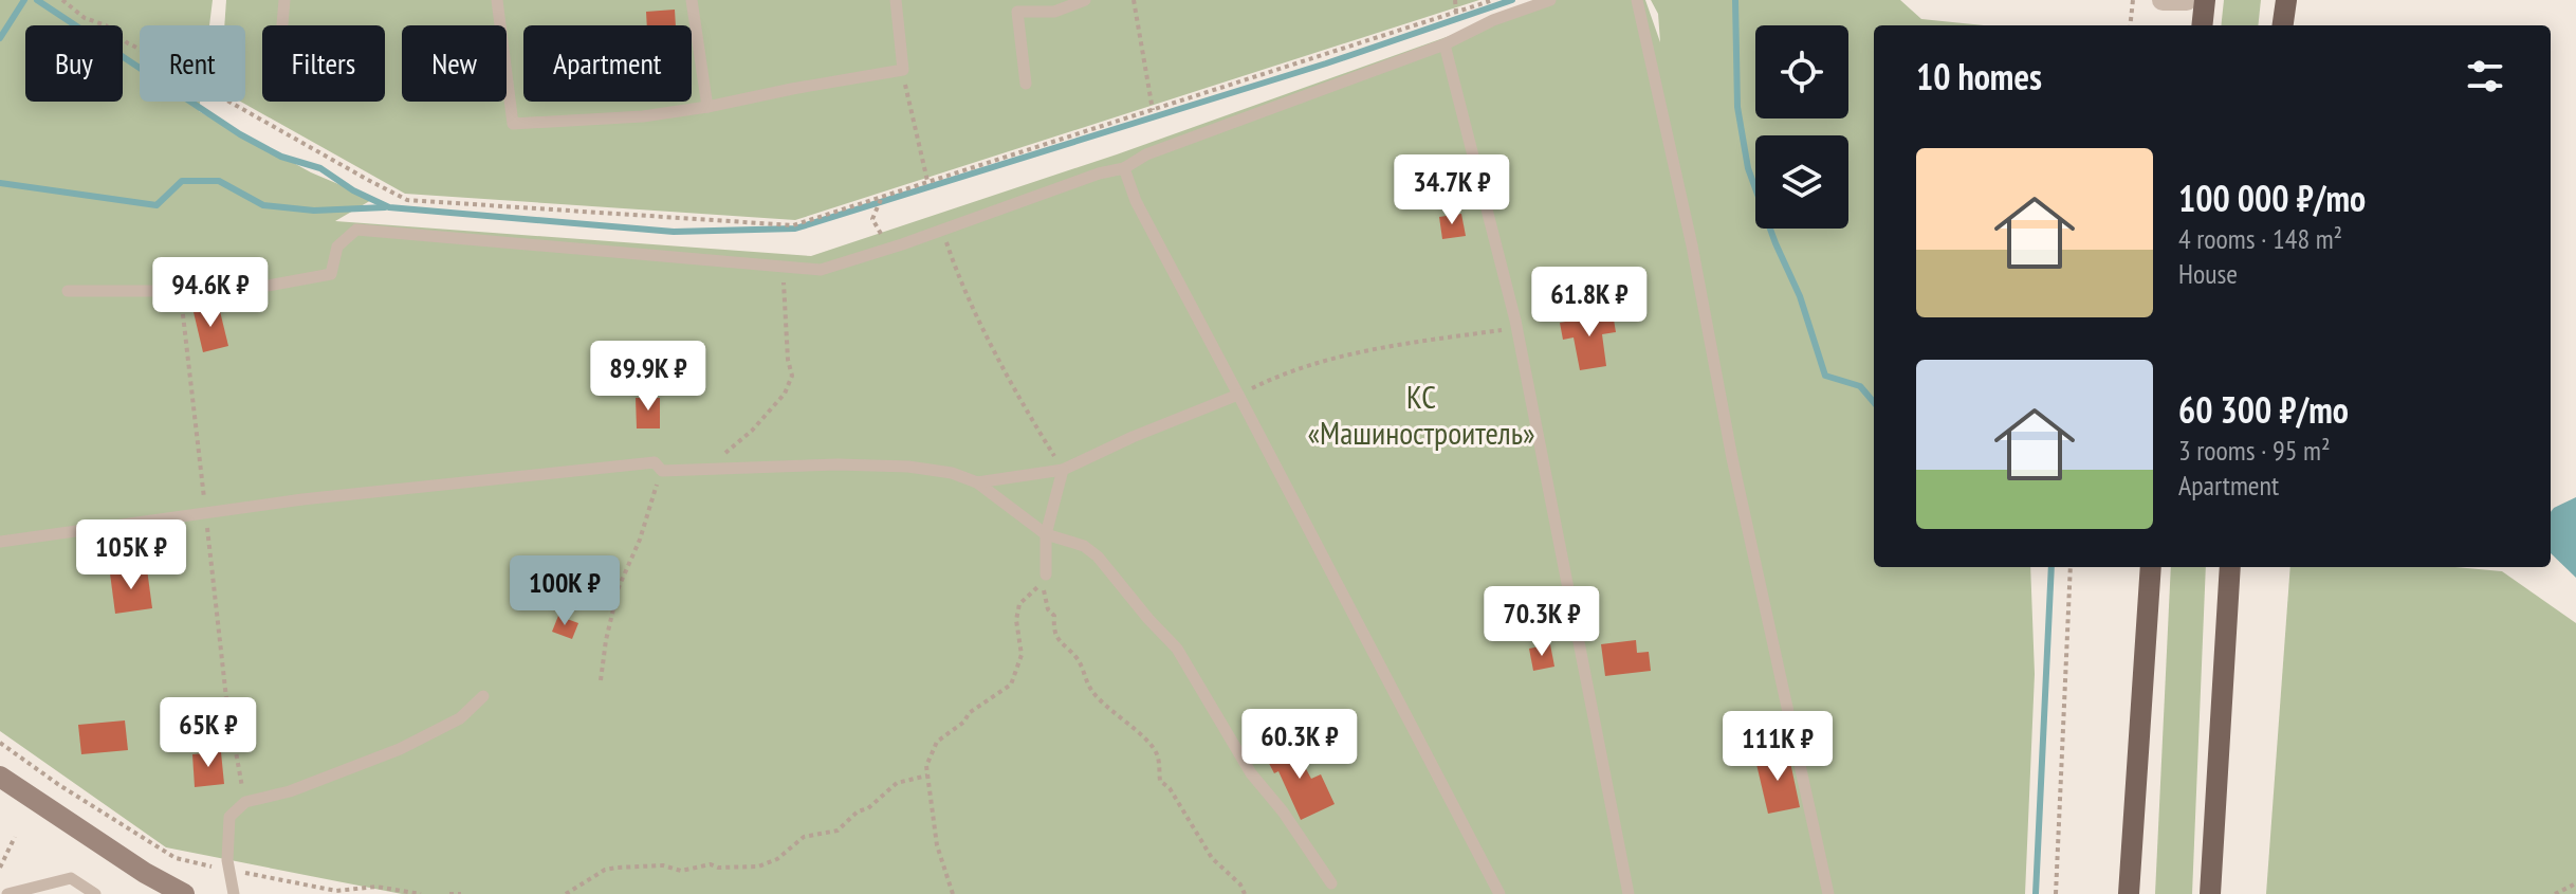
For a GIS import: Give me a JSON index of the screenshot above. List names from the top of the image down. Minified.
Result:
{"parks":["КС «Машиностроитель»"],"page":{"chip":["Buy","Rent","Filters","New","Apartment"],"heading":"10 homes","list":[{"name":"100 000 ₽/mo","note":"4 rooms · 148 m² · House"},{"name":"60 300 ₽/mo","note":"3 rooms · 95 m² · Apartment"}],"price":["34.7K ₽","94.6K ₽","61.8K ₽","89.9K ₽","105K ₽","100K ₽","70.3K ₽","65K ₽","60.3K ₽","111K ₽"]}}
